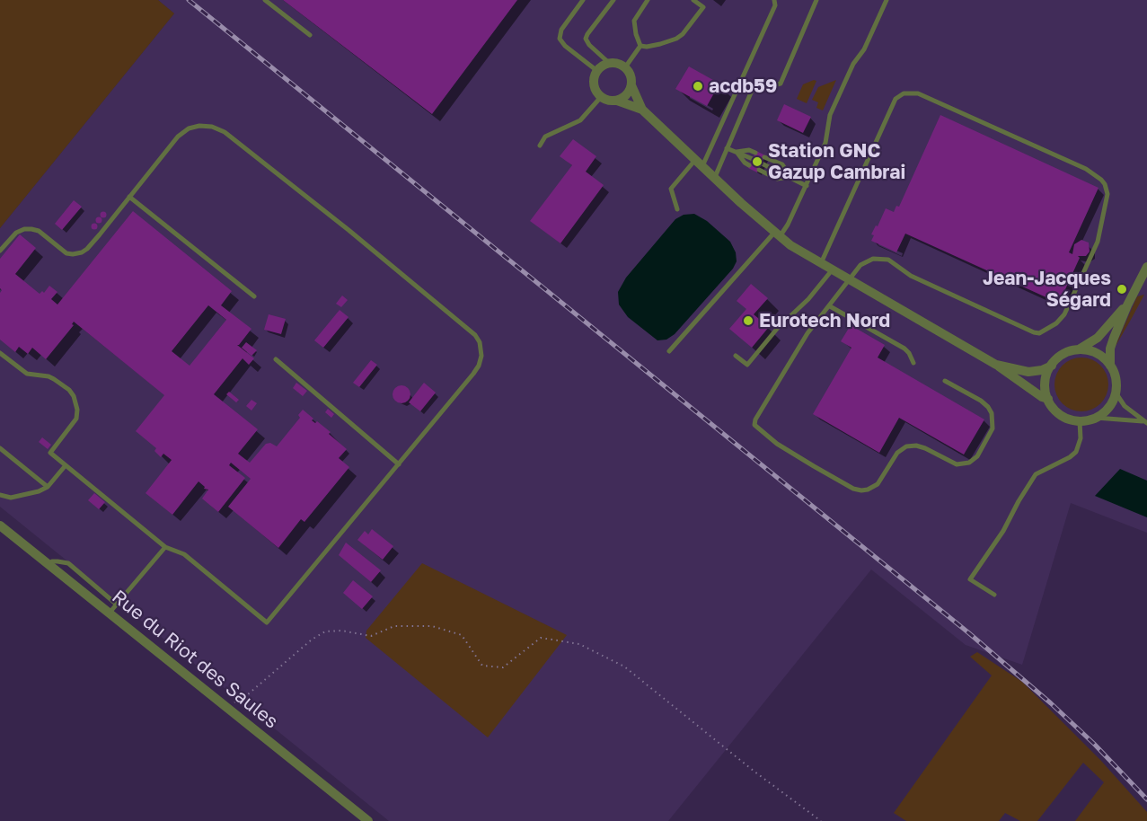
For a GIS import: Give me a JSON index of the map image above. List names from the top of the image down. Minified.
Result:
{"streets":{"street":["Rue du Riot des Saules"]},"places":["acdb59","Station GNC Gazup Cambrai","Jean-Jacques Ségard","Eurotech Nord"]}
